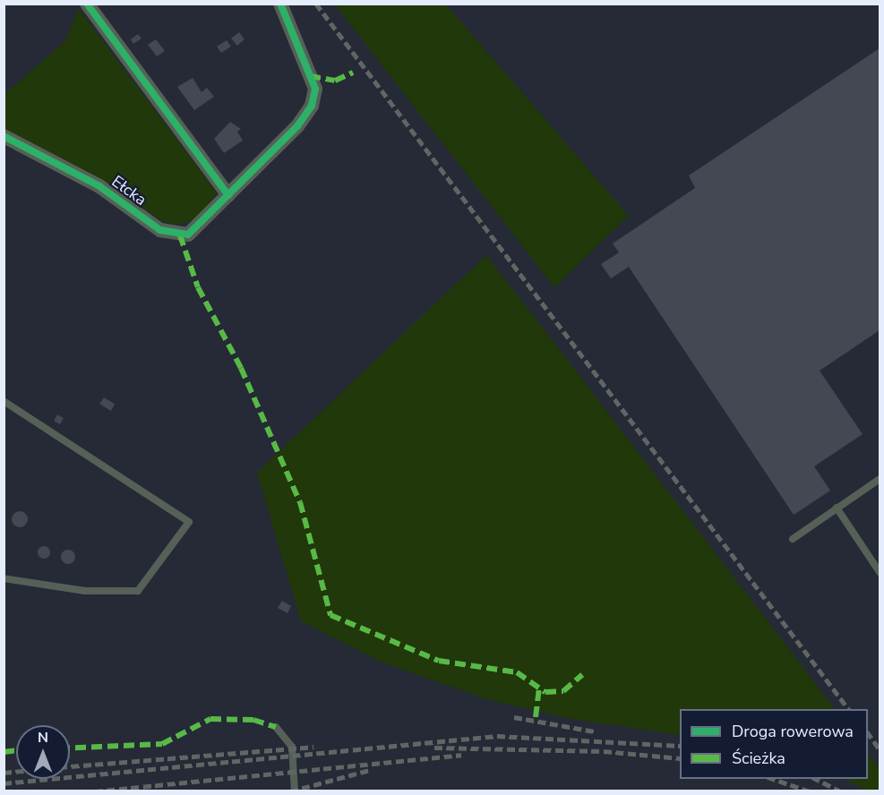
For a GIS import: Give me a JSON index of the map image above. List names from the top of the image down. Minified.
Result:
{"streets":{"street":["Ełcka"]},"legend":["Droga rowerowa","Ścieżka"],"north":"top"}
